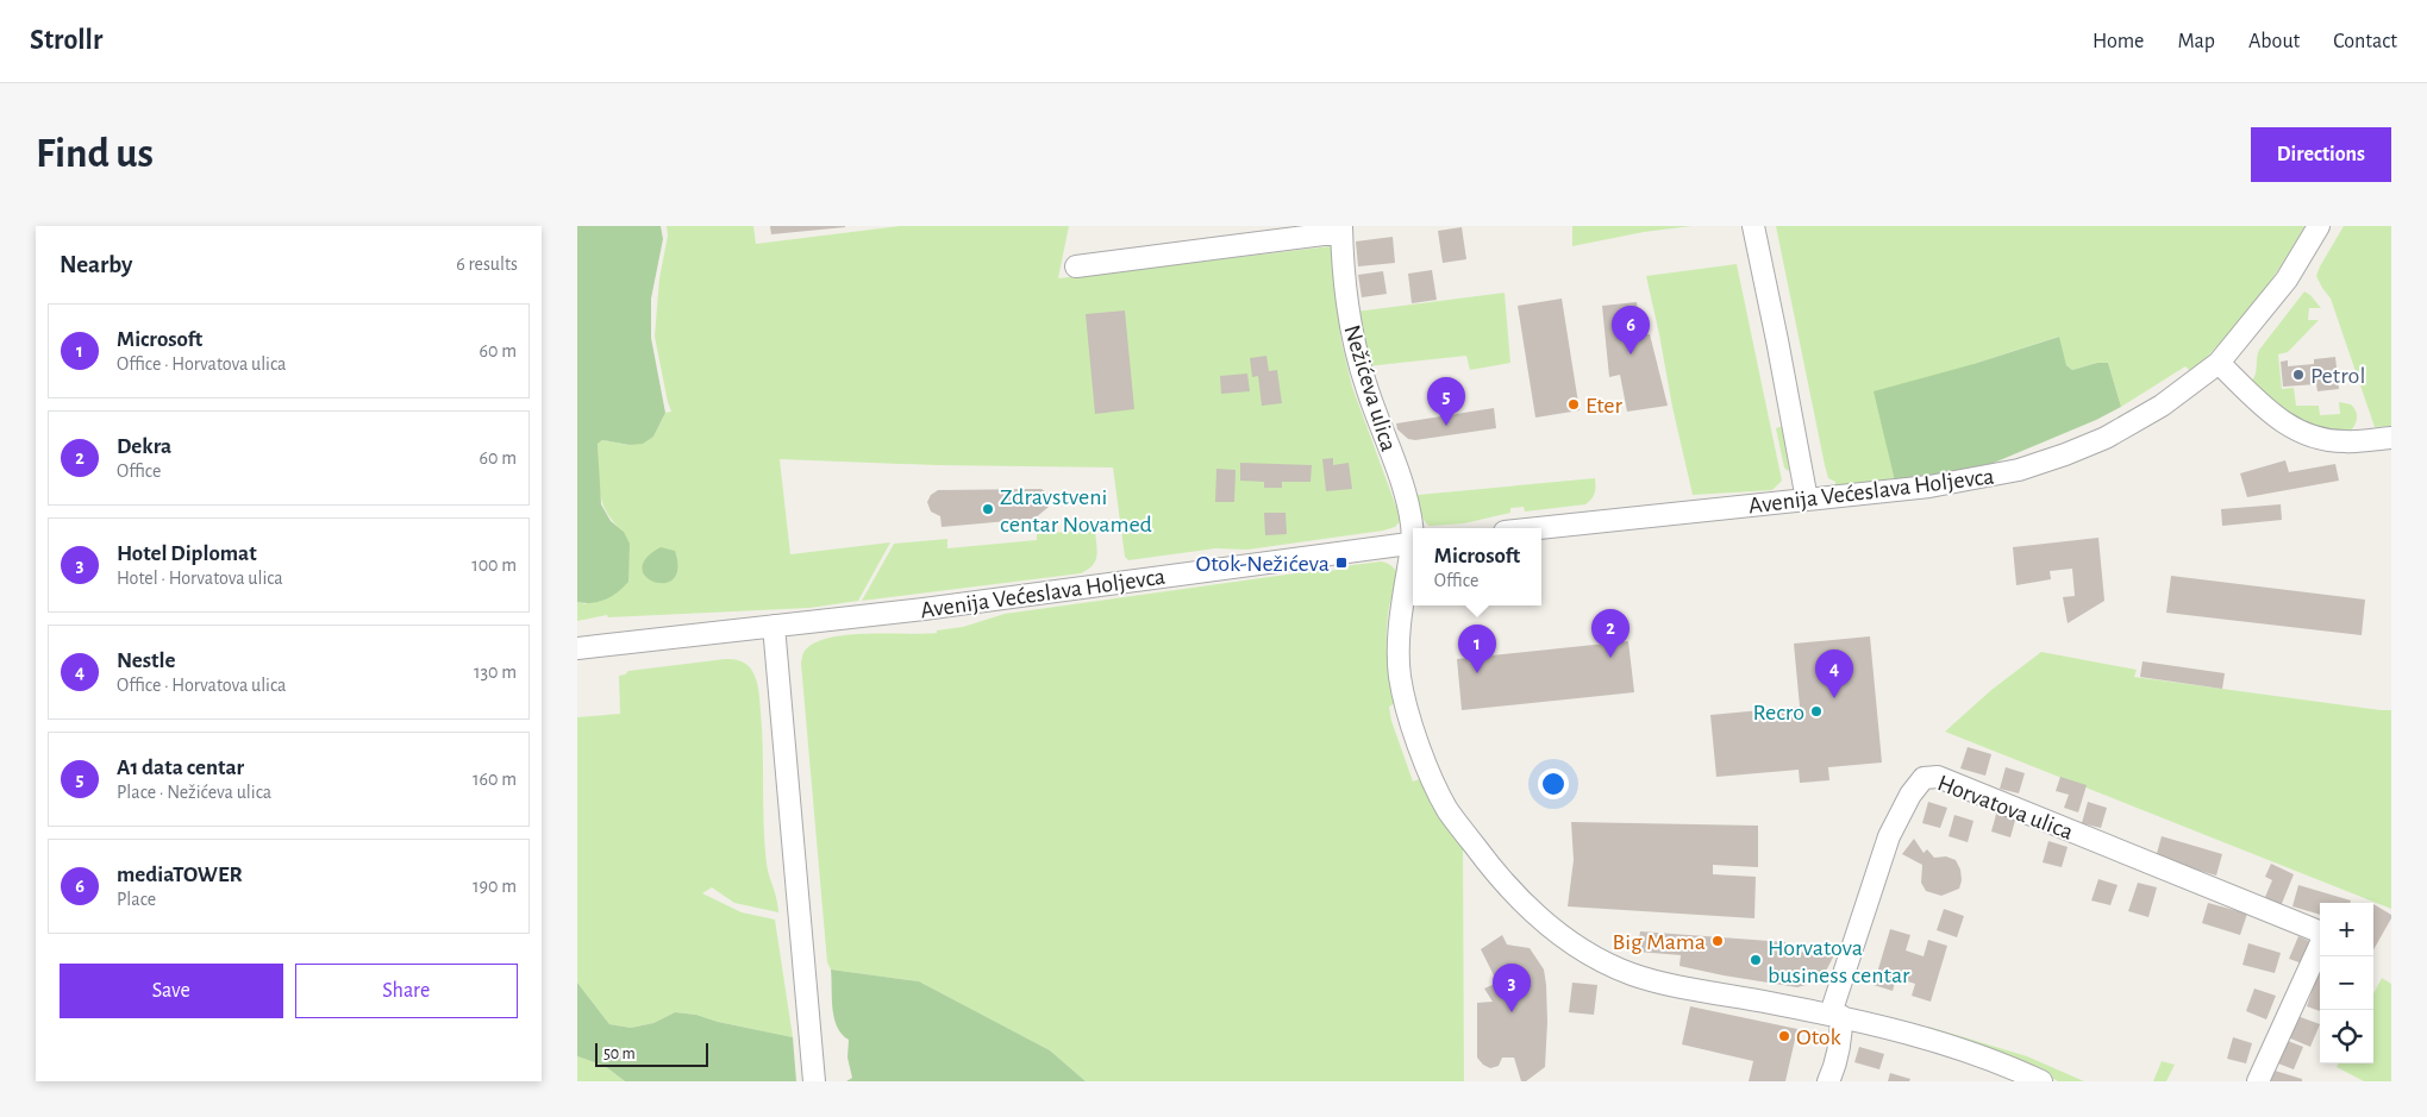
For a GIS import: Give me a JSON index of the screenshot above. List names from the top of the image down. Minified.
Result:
{"streets":{"street":["Nežićeva ulica","Avenija Većeslava Holjevca","Horvatova ulica"]},"places":{"other":["Petrol","Eter","Zdravstveni centar Novamed","Recro","Big Mama","Horvatova business centar","Otok"],"transit":["Otok-Nežićeva"]},"scale_bar":"50 m","page":{"header":"Strollr","nav":["Home","Map","About","Contact"],"buttons":["Directions",["Save","Share"]],"title":"Find us","heading":["Nearby","6 results"],"list":[{"mark":"1","name":"Microsoft","note":"Office · Horvatova ulica","value":"60 m"},{"mark":"2","name":"Dekra","note":"Office","value":"60 m"},{"mark":"3","name":"Hotel Diplomat","note":"Hotel · Horvatova ulica","value":"100 m"},{"mark":"4","name":"Nestle","note":"Office · Horvatova ulica","value":"130 m"},{"mark":"5","name":"A1 data centar","note":"Place · Nežićeva ulica","value":"160 m"},{"mark":"6","name":"mediaTOWER","note":"Place","value":"190 m"}],"pins":["6","5","2","1","4","3"],"popup":["Microsoft","Office"],"map_buttons":["+","−"],"scale":"50 m"}}
